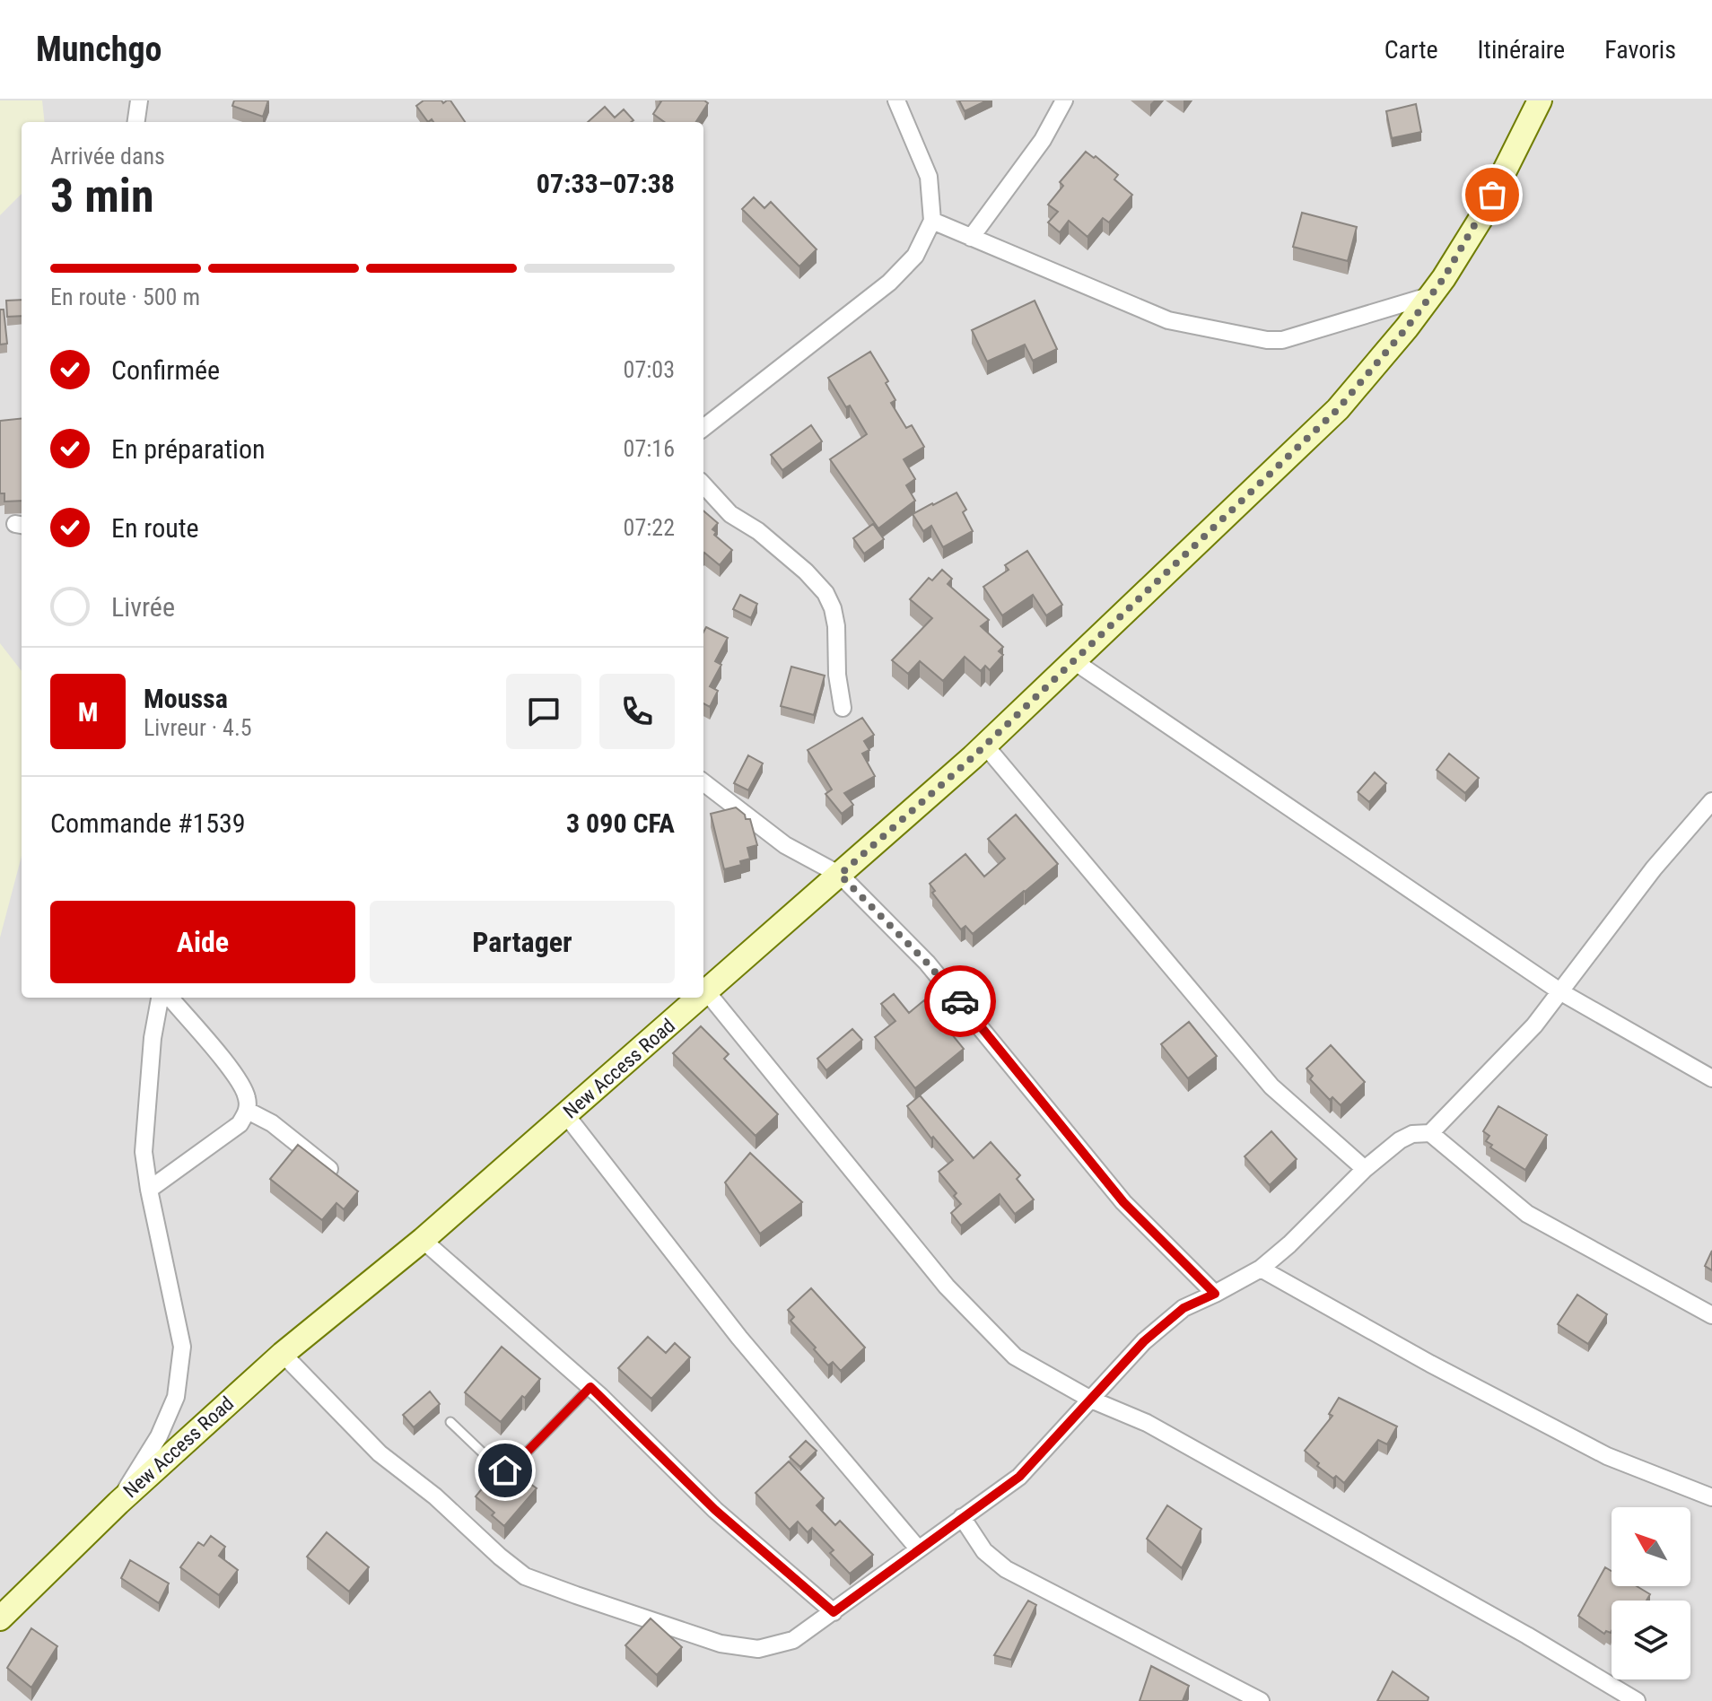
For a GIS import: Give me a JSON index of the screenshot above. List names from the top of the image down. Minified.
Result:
{"streets":{"main road":["New Access Road"]},"north":"top left","page":{"header":"Munchgo","nav":["Carte","Itinéraire","Favoris"],"heading":["3 min","Arrivée dans","07:33–07:38"],"panel":["Moussa","Livreur · 4.5","Commande #1539","3 090 CFA"],"bar":"En route · 500 m","list":[["Confirmée","07:03"],["En préparation","07:16"],["En route","07:22"],"Livrée"],"round":"M","buttons":["Aide","Partager"]}}
